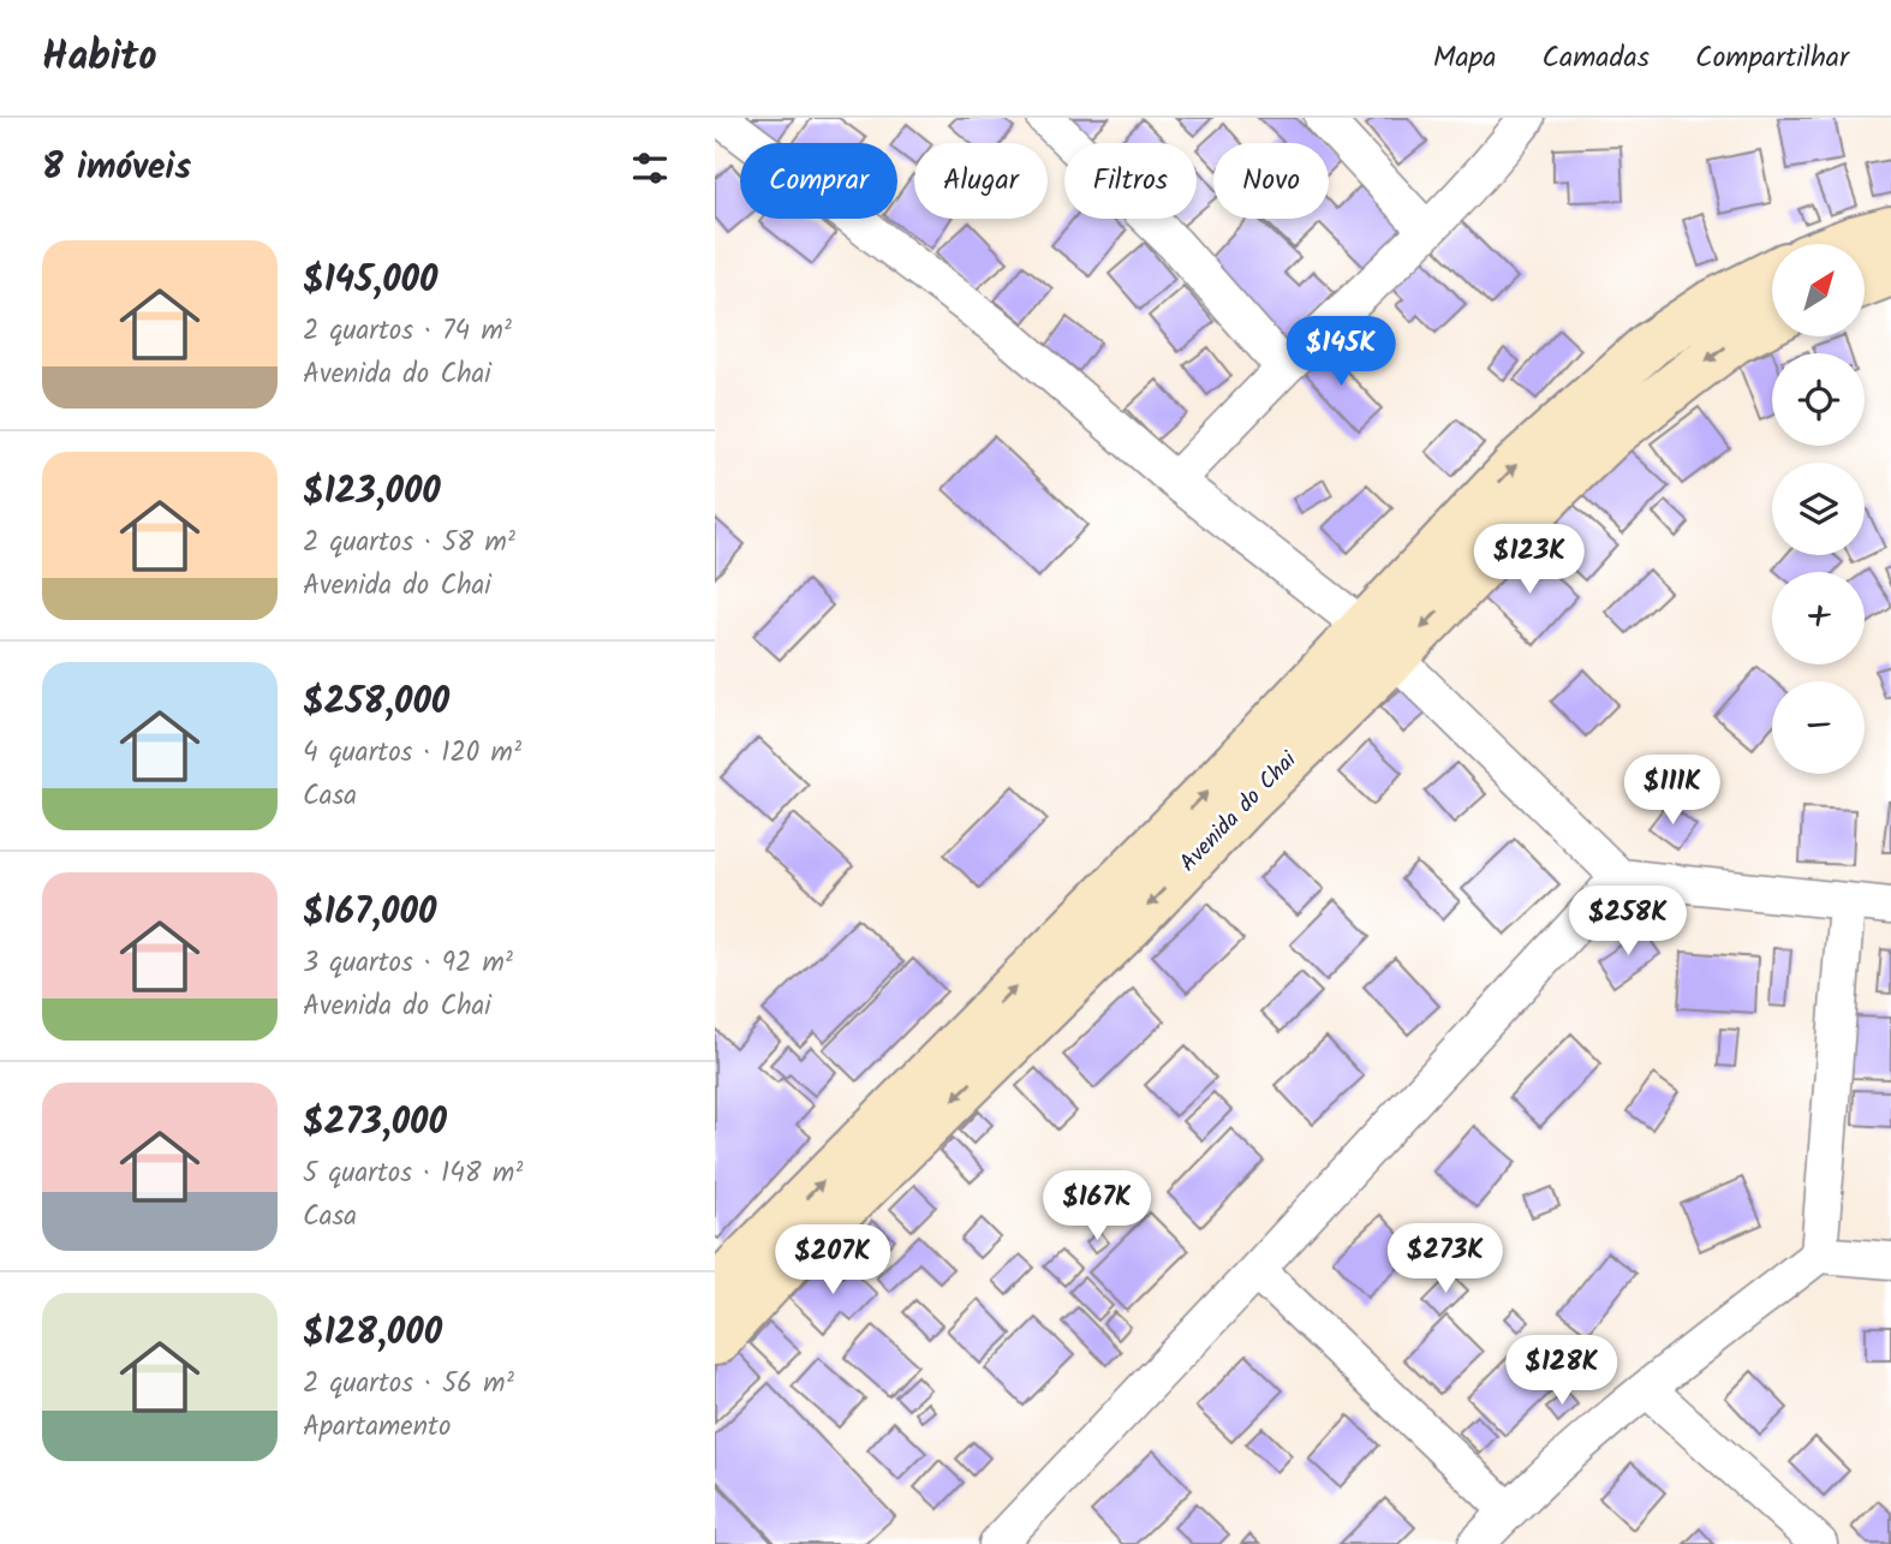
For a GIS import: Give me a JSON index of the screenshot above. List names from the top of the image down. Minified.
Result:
{"streets":{"main road":["Avenida do Chai"]},"north":"top right","page":{"header":"Habito","nav":["Mapa","Camadas","Compartilhar"],"heading":"8 imóveis","chip":["Comprar","Alugar","Filtros","Novo"],"list":[{"name":"$145,000","note":"2 quartos · 74 m² · Avenida do Chai"},{"name":"$123,000","note":"2 quartos · 58 m² · Avenida do Chai"},{"name":"$258,000","note":"4 quartos · 120 m² · Casa"},{"name":"$167,000","note":"3 quartos · 92 m² · Avenida do Chai"},{"name":"$273,000","note":"5 quartos · 148 m² · Casa"},{"name":"$128,000","note":"2 quartos · 56 m² · Apartamento"}],"map_buttons":["+","−"],"price":["$145K","$123K","$111K","$258K","$167K","$273K","$207K","$128K"]}}
